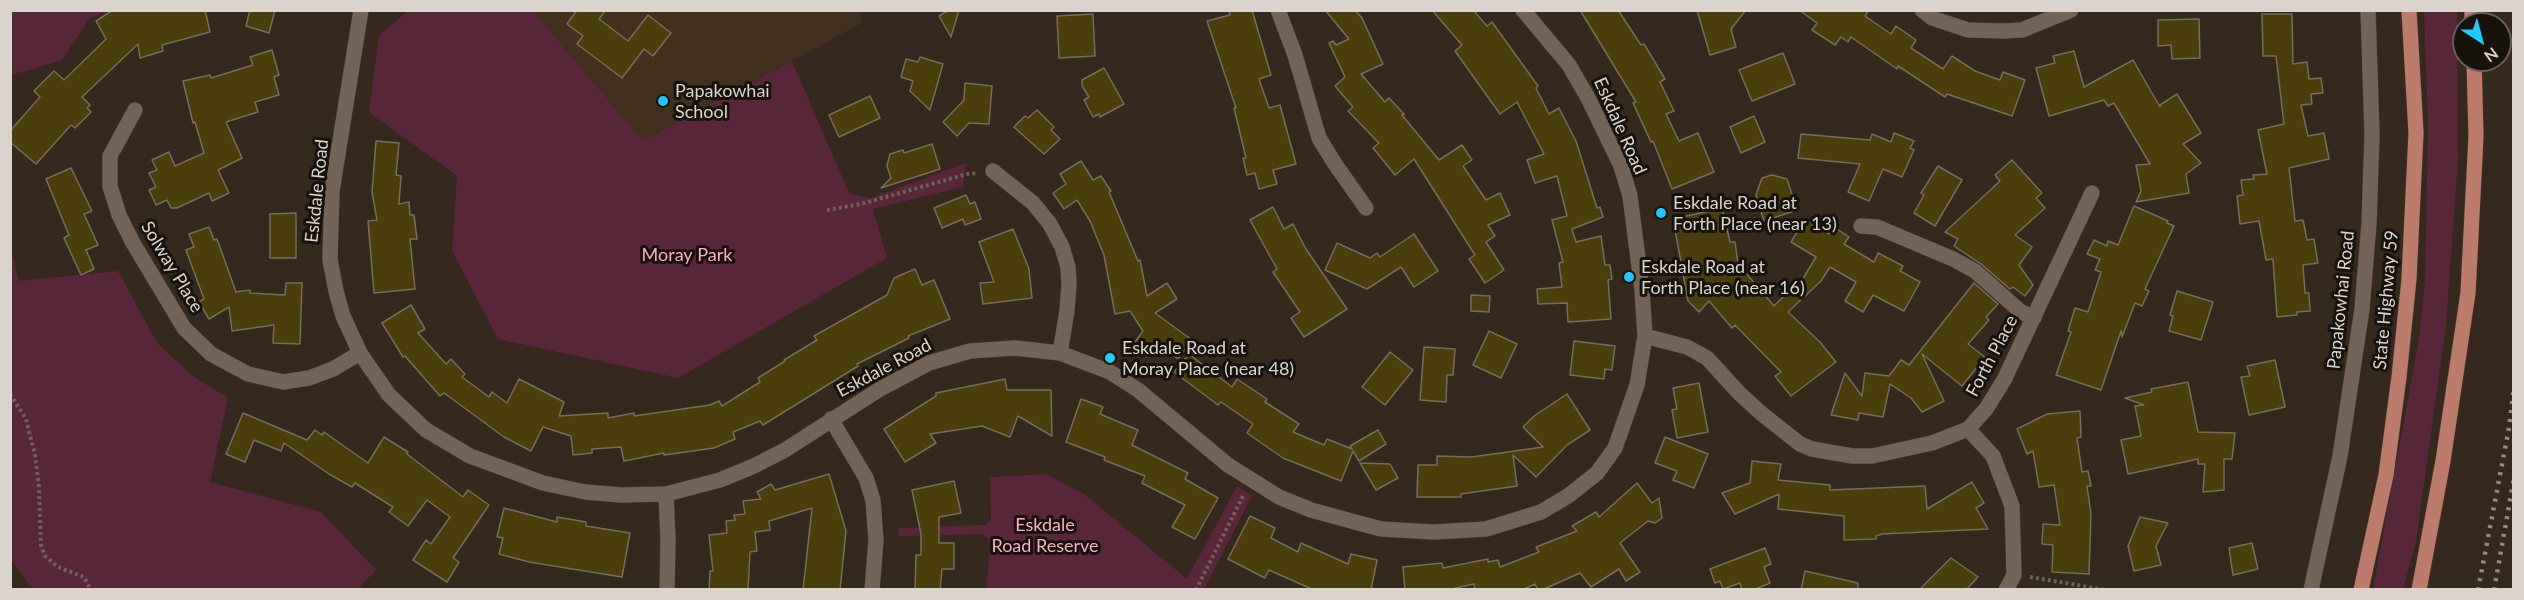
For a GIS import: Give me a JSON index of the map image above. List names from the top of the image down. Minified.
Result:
{"streets":{"main road":["State Highway 59"],"street":["Eskdale Road","Solway Place","Papakowhai Road","Forth Place"]},"crossings":[["Eskdale Road","Solway Place"]],"parks":["Moray Park","Eskdale Road Reserve"],"places":["Papakowhai School","Eskdale Road at Forth Place (near 13)","Eskdale Road at Forth Place (near 16)","Eskdale Road at Moray Place (near 48)"],"north":"bottom right"}
